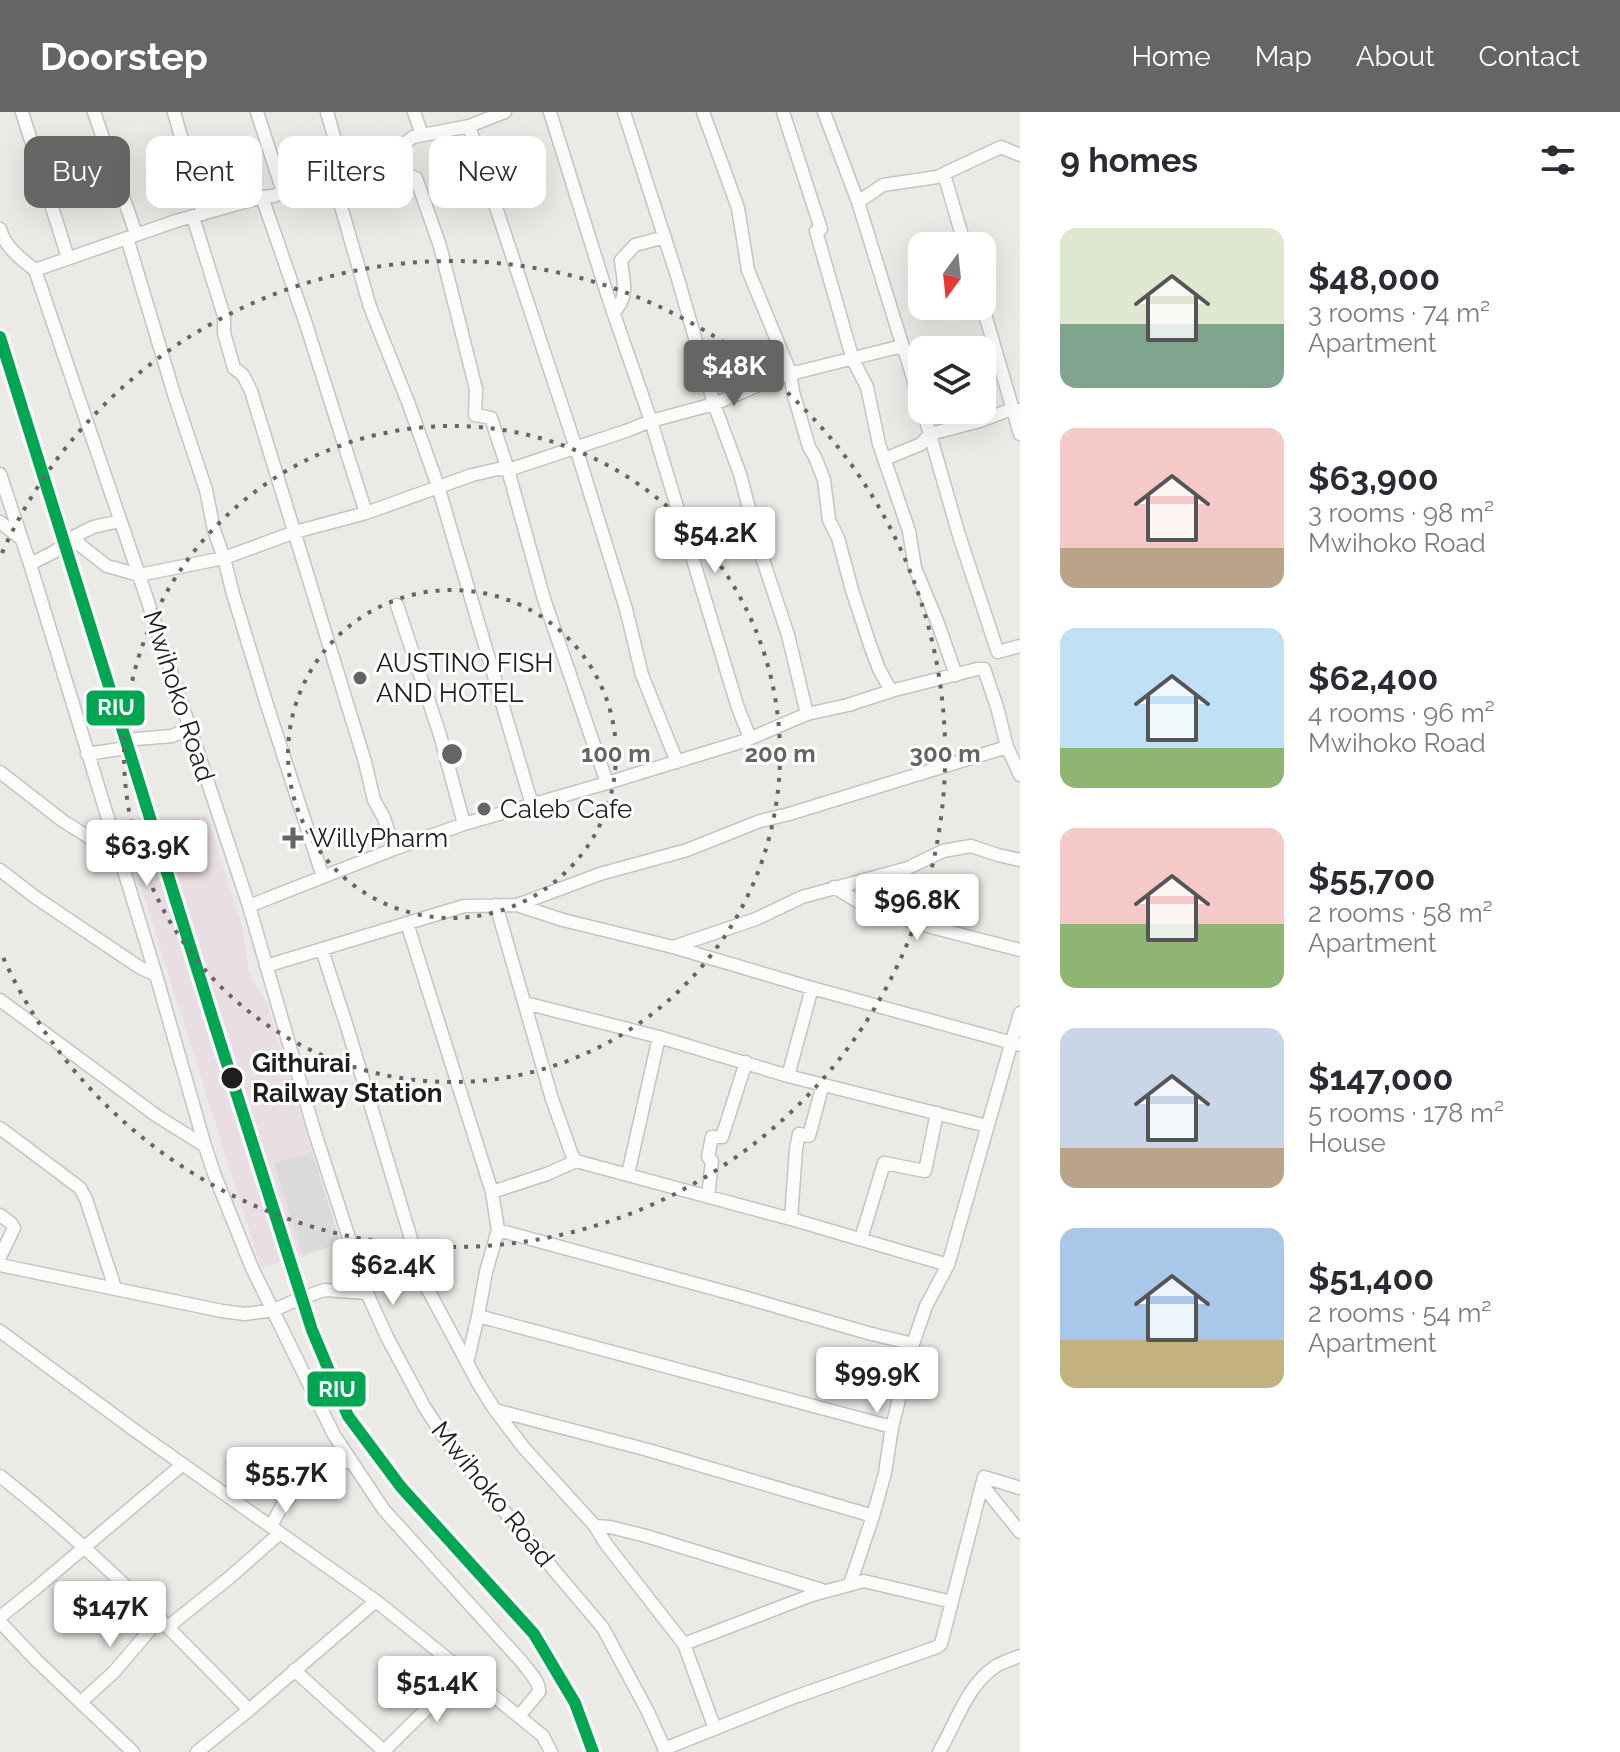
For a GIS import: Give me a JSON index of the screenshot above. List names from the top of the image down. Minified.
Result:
{"streets":{"street":["Mwihoko Road"]},"places":{"other":["AUSTINO FISH AND HOTEL","Caleb Cafe","Githurai Railway Station"],"health":["WillyPharm"]},"lines":["transit line RIU"],"north":"bottom","page":{"header":"Doorstep","nav":["Home","Map","About","Contact"],"heading":"9 homes","chip":["Buy","Rent","Filters","New"],"list":[{"name":"$48,000","note":"3 rooms · 74 m² · Apartment"},{"name":"$63,900","note":"3 rooms · 98 m² · Mwihoko Road"},{"name":"$62,400","note":"4 rooms · 96 m² · Mwihoko Road"},{"name":"$55,700","note":"2 rooms · 58 m² · Apartment"},{"name":"$147,000","note":"5 rooms · 178 m² · House"},{"name":"$51,400","note":"2 rooms · 54 m² · Apartment"}],"price":["$48K","$54.2K","$63.9K","$96.8K","$62.4K","$99.9K","$55.7K","$147K","$51.4K"]},"rings":["100 m","200 m","300 m"]}
